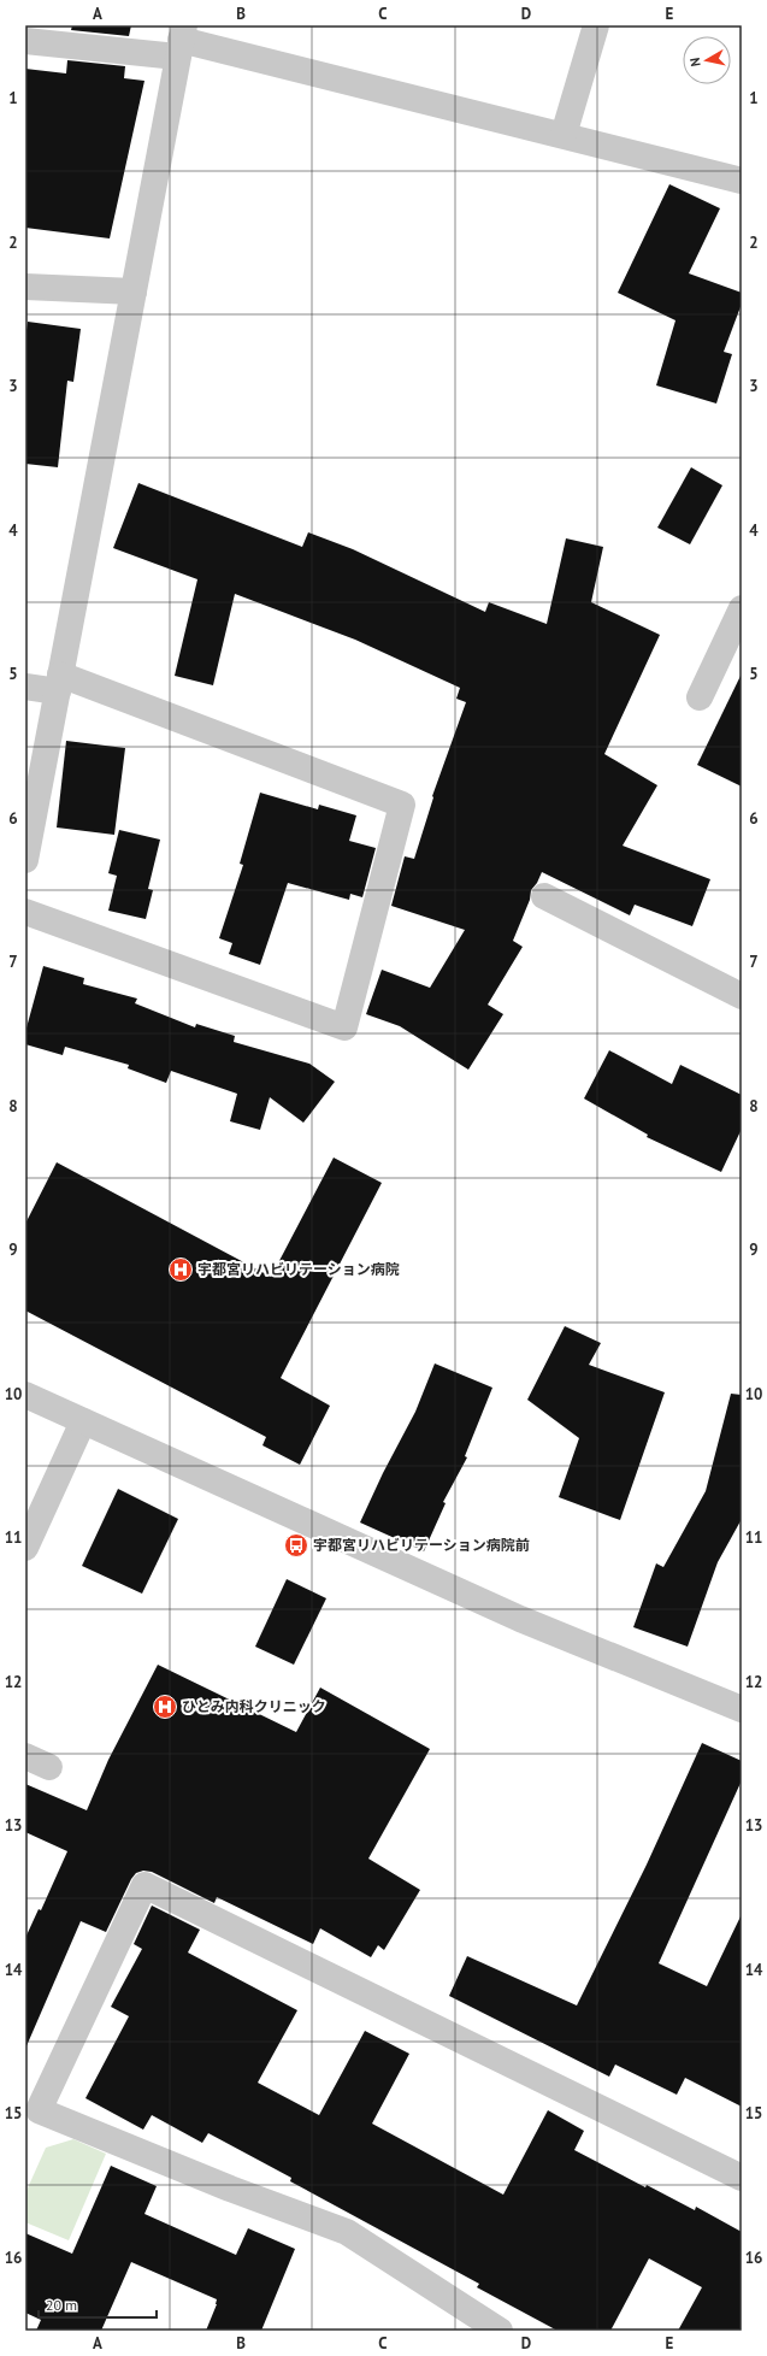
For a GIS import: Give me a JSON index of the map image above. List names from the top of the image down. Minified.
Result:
{"places":{"hospital":["宇都宮リハビリテーション病院","ひとみ内科クリニック"],"bus stop":["宇都宮リハビリテーション病院前"]},"scale_bar":"20 m","north":"left","grid":{"columns":["A","B","C","D","E"],"rows":["1","2","3","4","5","6","7","8","9","10","11","12","13","14","15","16"]}}
